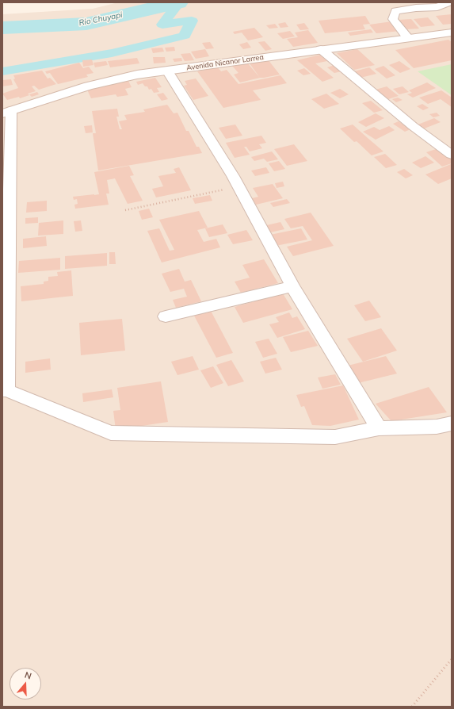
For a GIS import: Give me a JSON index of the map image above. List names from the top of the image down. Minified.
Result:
{"streets":{"main road":["Avenida Nicanor Larrea"]},"water":["Rio Chuyapi"],"north":"top"}
